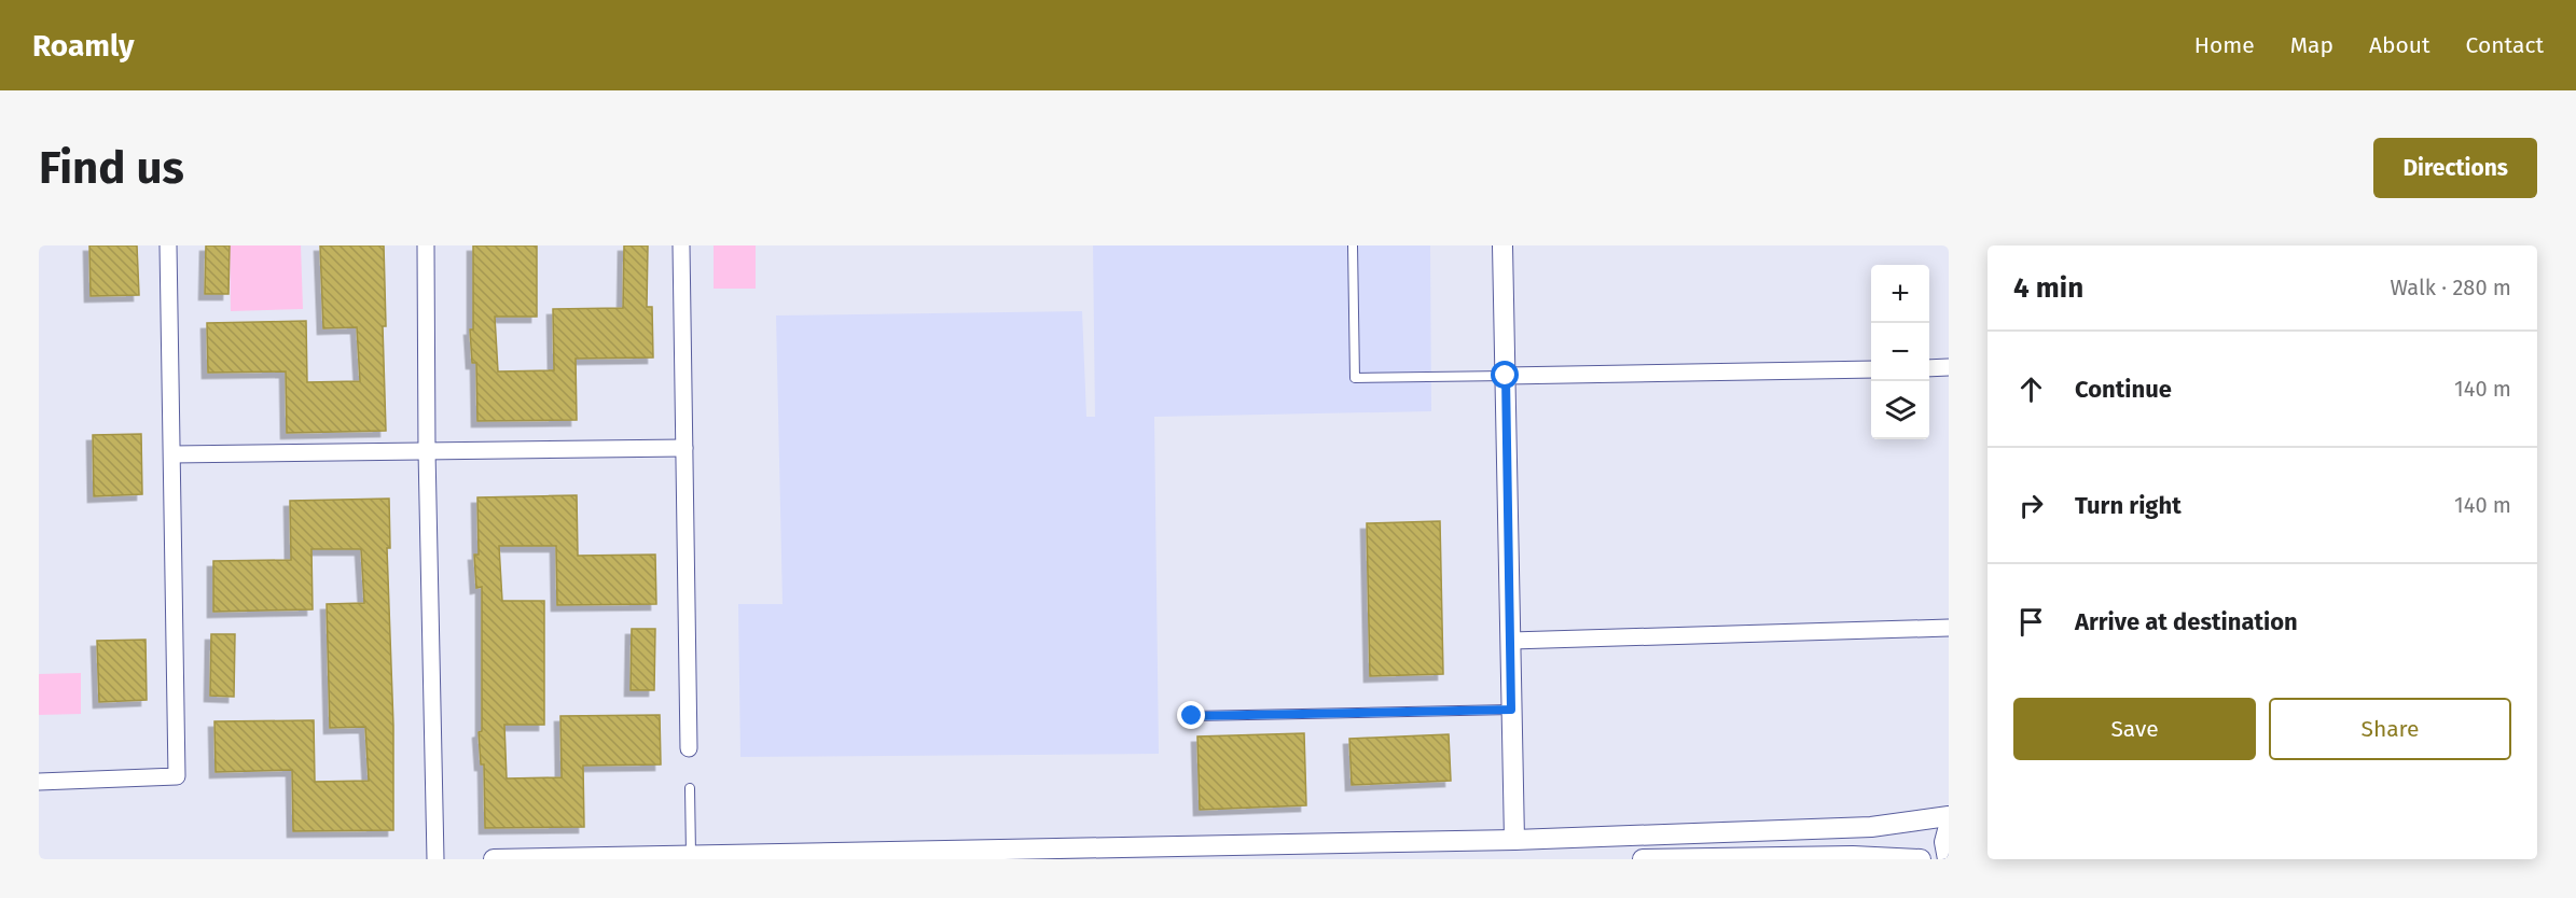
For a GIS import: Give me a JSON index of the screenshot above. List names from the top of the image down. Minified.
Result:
{"page":{"header":"Roamly","nav":["Home","Map","About","Contact"],"buttons":["Directions",["Save","Share"]],"title":"Find us","heading":["4 min","Walk · 280 m"],"map_buttons":["+","−"],"list":[["Continue","140 m"],["Turn right","140 m"],"Arrive at destination"]}}
